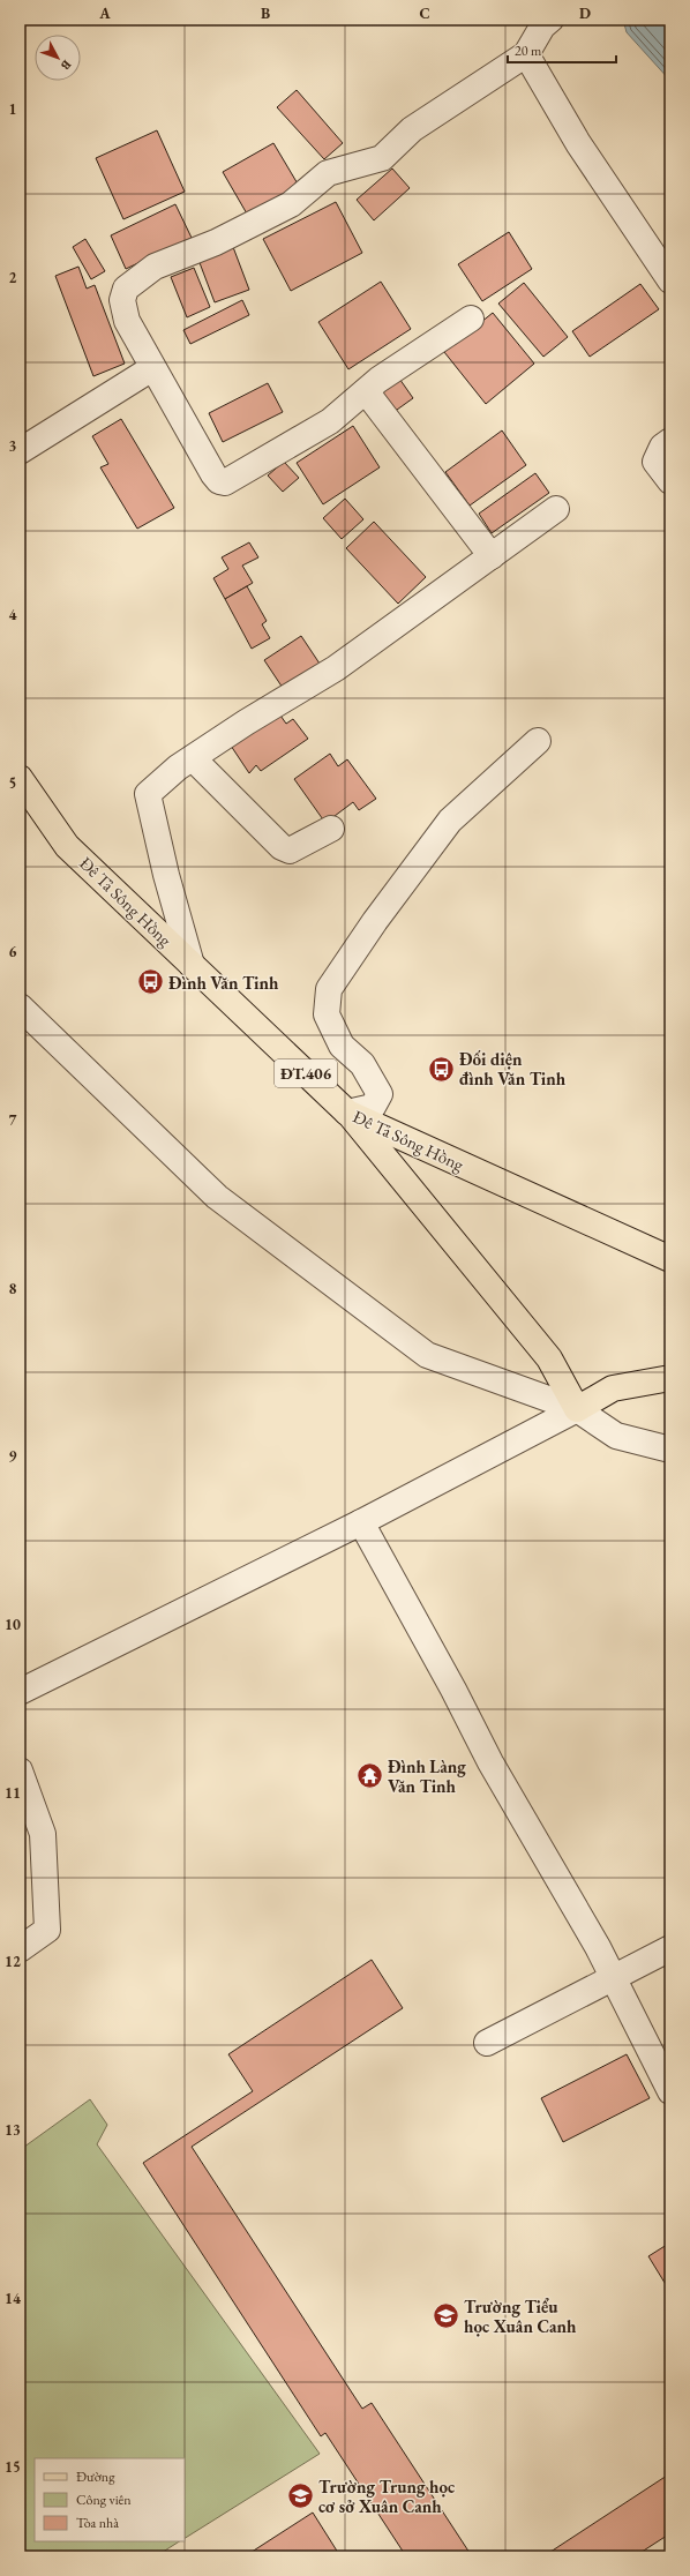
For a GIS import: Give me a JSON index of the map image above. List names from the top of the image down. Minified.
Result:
{"streets":{"main road":["Đê Tả Sông Hồng","ĐT.406"]},"places":{"bus stop":["Đình Văn Tinh","Đối diện đình Văn Tinh"],"temple":["Đình Làng Văn Tinh"],"school or university":["Trường Tiểu học Xuân Canh","Trường Trung học cơ sở Xuân Canh"]},"legend":["Đường","Công viên","Tòa nhà"],"scale_bar":"20 m","north":"bottom right","grid":{"columns":["A","B","C","D"],"rows":["1","2","3","4","5","6","7","8","9","10","11","12","13","14","15"]}}
